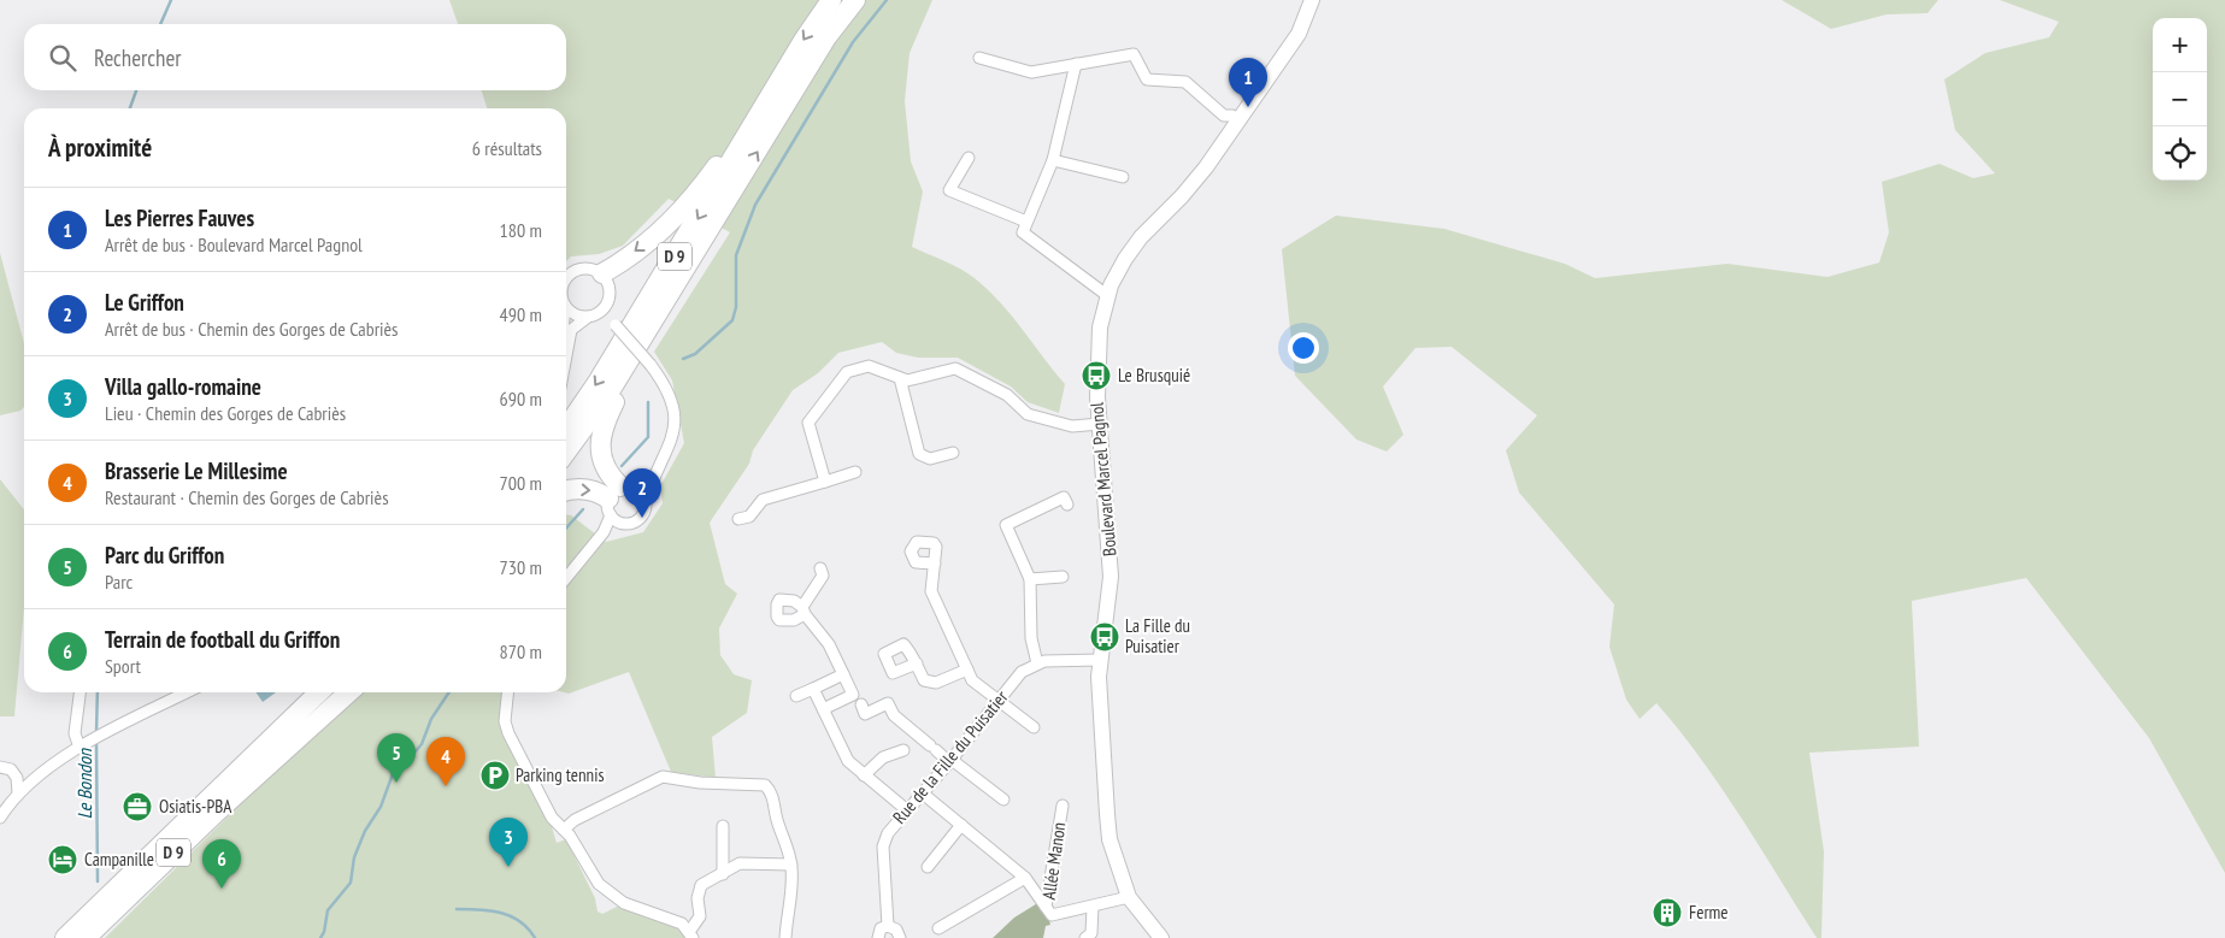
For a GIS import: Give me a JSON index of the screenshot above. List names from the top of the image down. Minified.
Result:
{"streets":{"highway":["D 9"],"street":["Boulevard Marcel Pagnol","Rue de la Fille du Puisatier","Allée Manon"]},"water":["Le Bondon"],"places":{"bus stop":["Le Brusquié","La Fille du Puisatier"],"parking":["Parking tennis"],"office":["Osiatis-PBA"],"hotel":["Campanille"],"building":["Ferme"]},"page":{"map_buttons":["+","−"],"search":"Rechercher","pins":["1","2","5","4","3","6"],"heading":["À proximité","6 résultats"],"list":[{"mark":"1","name":"Les Pierres Fauves","note":"Arrêt de bus · Boulevard Marcel Pagnol","value":"180 m"},{"mark":"2","name":"Le Griffon","note":"Arrêt de bus · Chemin des Gorges de Cabriès","value":"490 m"},{"mark":"3","name":"Villa gallo-romaine","note":"Lieu · Chemin des Gorges de Cabriès","value":"690 m"},{"mark":"4","name":"Brasserie Le Millesime","note":"Restaurant · Chemin des Gorges de Cabriès","value":"700 m"},{"mark":"5","name":"Parc du Griffon","note":"Parc","value":"730 m"},{"mark":"6","name":"Terrain de football du Griffon","note":"Sport","value":"870 m"}]}}
